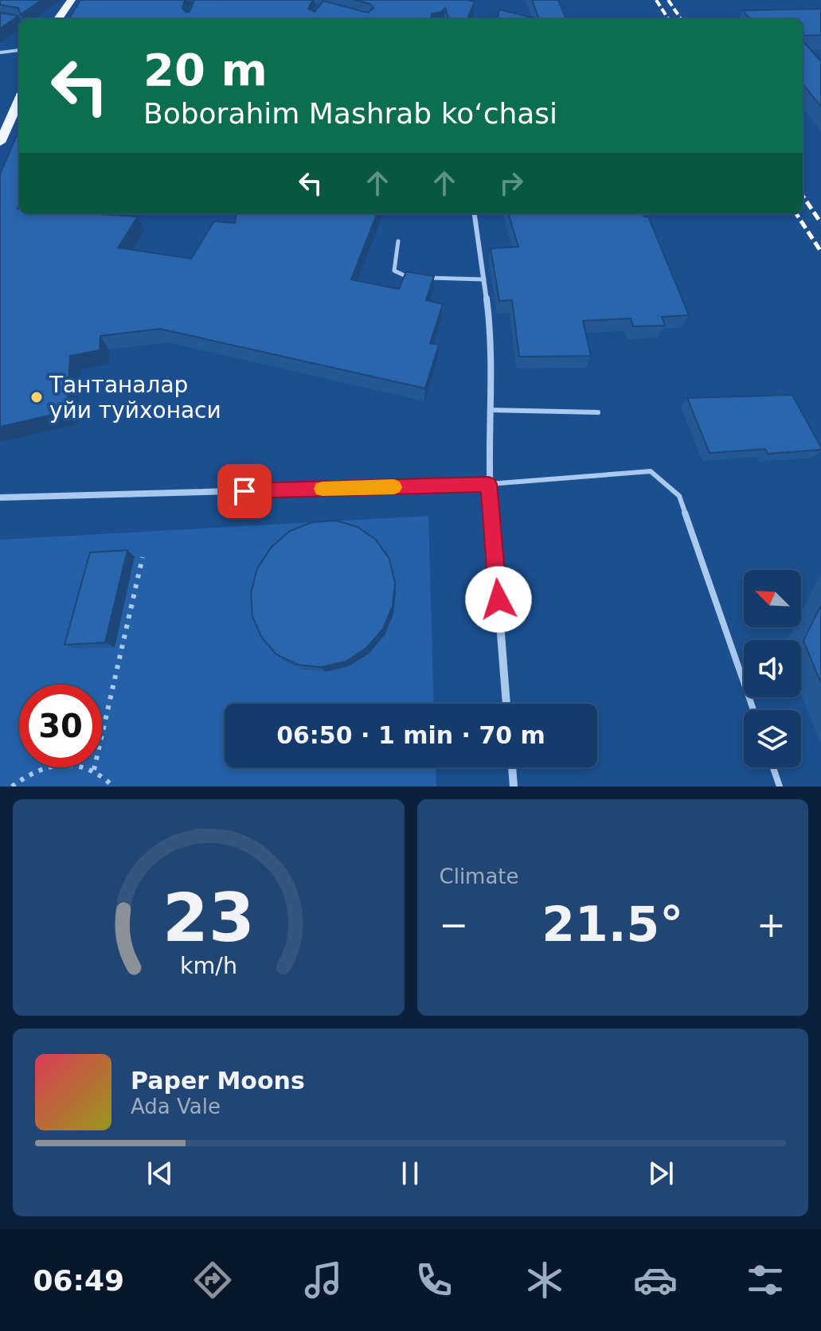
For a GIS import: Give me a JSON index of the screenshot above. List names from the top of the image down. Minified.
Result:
{"places":["Тантаналар уйи туйхонаси"],"north":"top left","page":{"turn":["20 m","Boborahim Mashrab koʻchasi"],"limit":"30","trip":"06:50 · 1 min · 70 m","tile":"Climate","heat":["−","21.5°","+"],"song":["Paper Moons","Ada Vale"],"tabs":"06:49","gauge":["23","km/h"]}}
